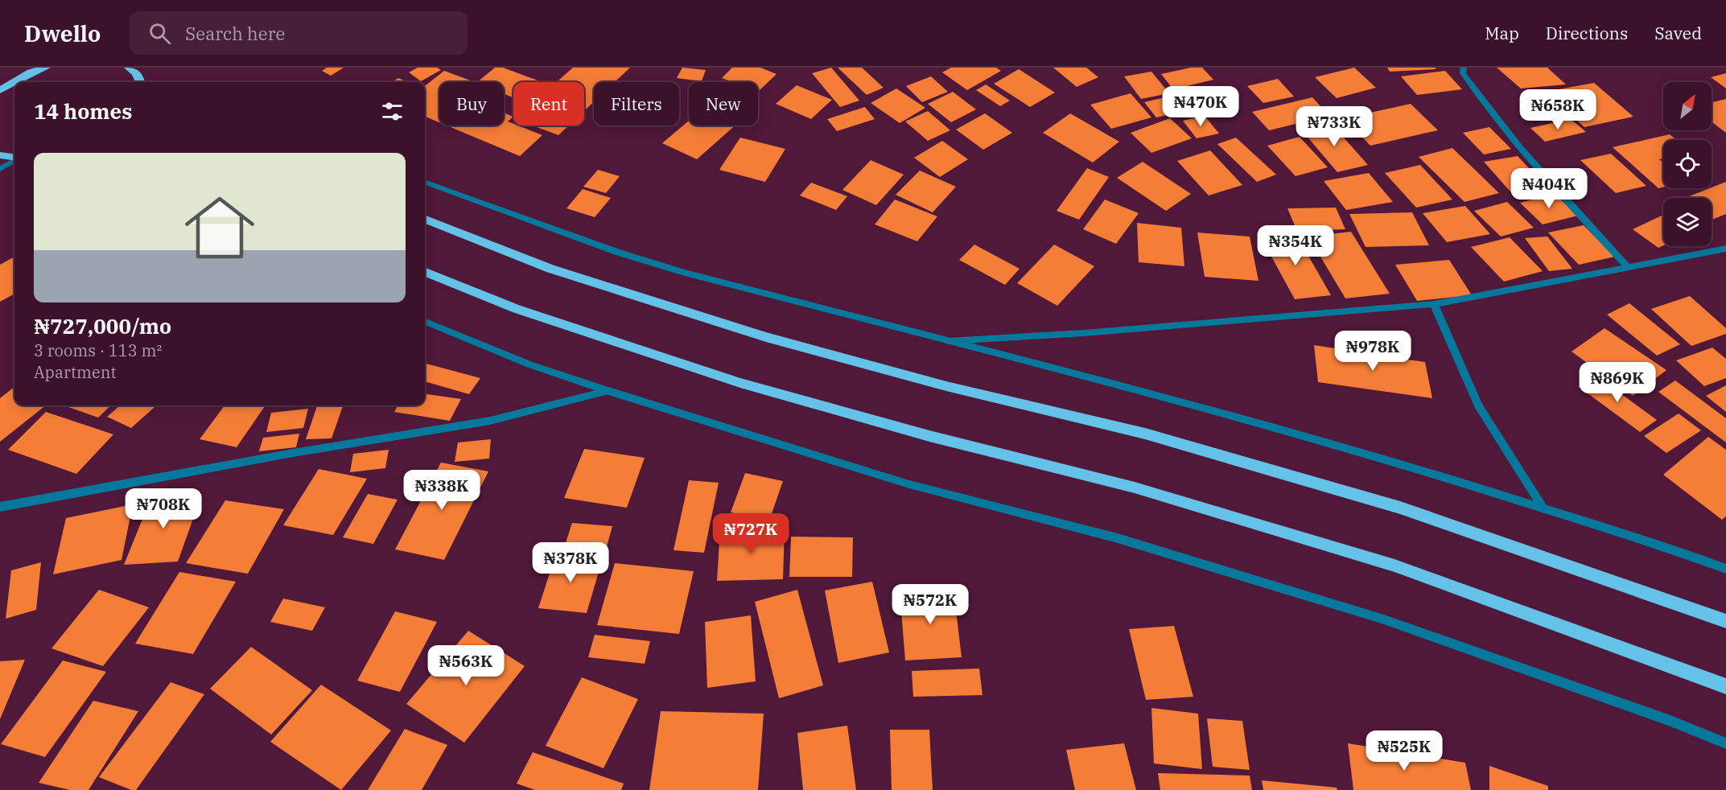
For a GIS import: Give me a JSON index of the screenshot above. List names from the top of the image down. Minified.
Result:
{"north":"top right","page":{"header":"Dwello","search":"Search here","nav":["Map","Directions","Saved"],"chip":["Buy","Rent","Filters","New"],"heading":"14 homes","price":["₦470K","₦658K","₦733K","₦404K","₦354K","₦978K","₦869K","₦338K","₦708K","₦727K","₦378K","₦572K","₦563K","₦525K"],"list":[{"name":"₦727,000/mo","note":"3 rooms · 113 m² · Apartment"}]}}
